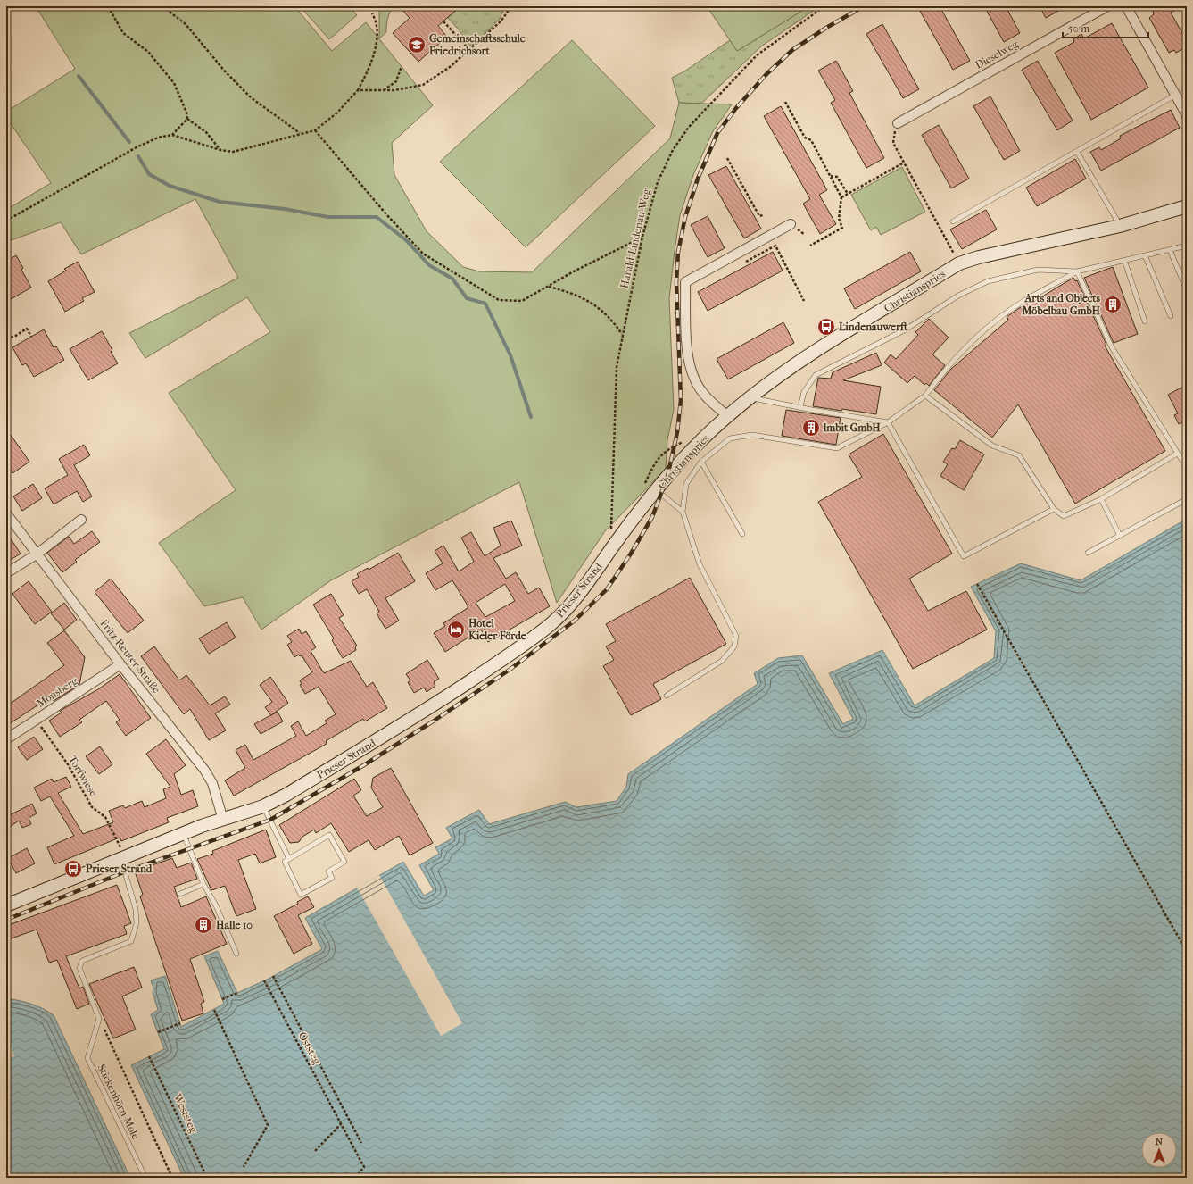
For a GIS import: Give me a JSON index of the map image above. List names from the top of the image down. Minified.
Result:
{"streets":{"street":["Dieselweg","Christianspries","Prieser Strand","Fritz-Reuter-Straße","Monsberg"],"lane":["Stickenhörn-Mole"],"path":["Harald-Lindenau-Weg","Torfwiese","Oststeg","Weststeg"]},"crossings":[["Harald-Lindenau-Weg","Christianspries"],["Harald-Lindenau-Weg","Prieser Strand"],["Christianspries","Prieser Strand"],["Prieser Strand","Fritz-Reuter-Straße"],["Prieser Strand","Torfwiese"],["Fritz-Reuter-Straße","Monsberg"],["Monsberg","Torfwiese"]],"places":{"school or university":["Gemeinschaftsschule Friedrichsort"],"building":["Arts and Objects Möbelbau GmbH","lmbit GmbH","Halle 10"],"bus stop":["Lindenauwerft","Prieser Strand"],"hotel":["Hotel Kieler Förde"]},"scale_bar":"50 m","north":"top"}
